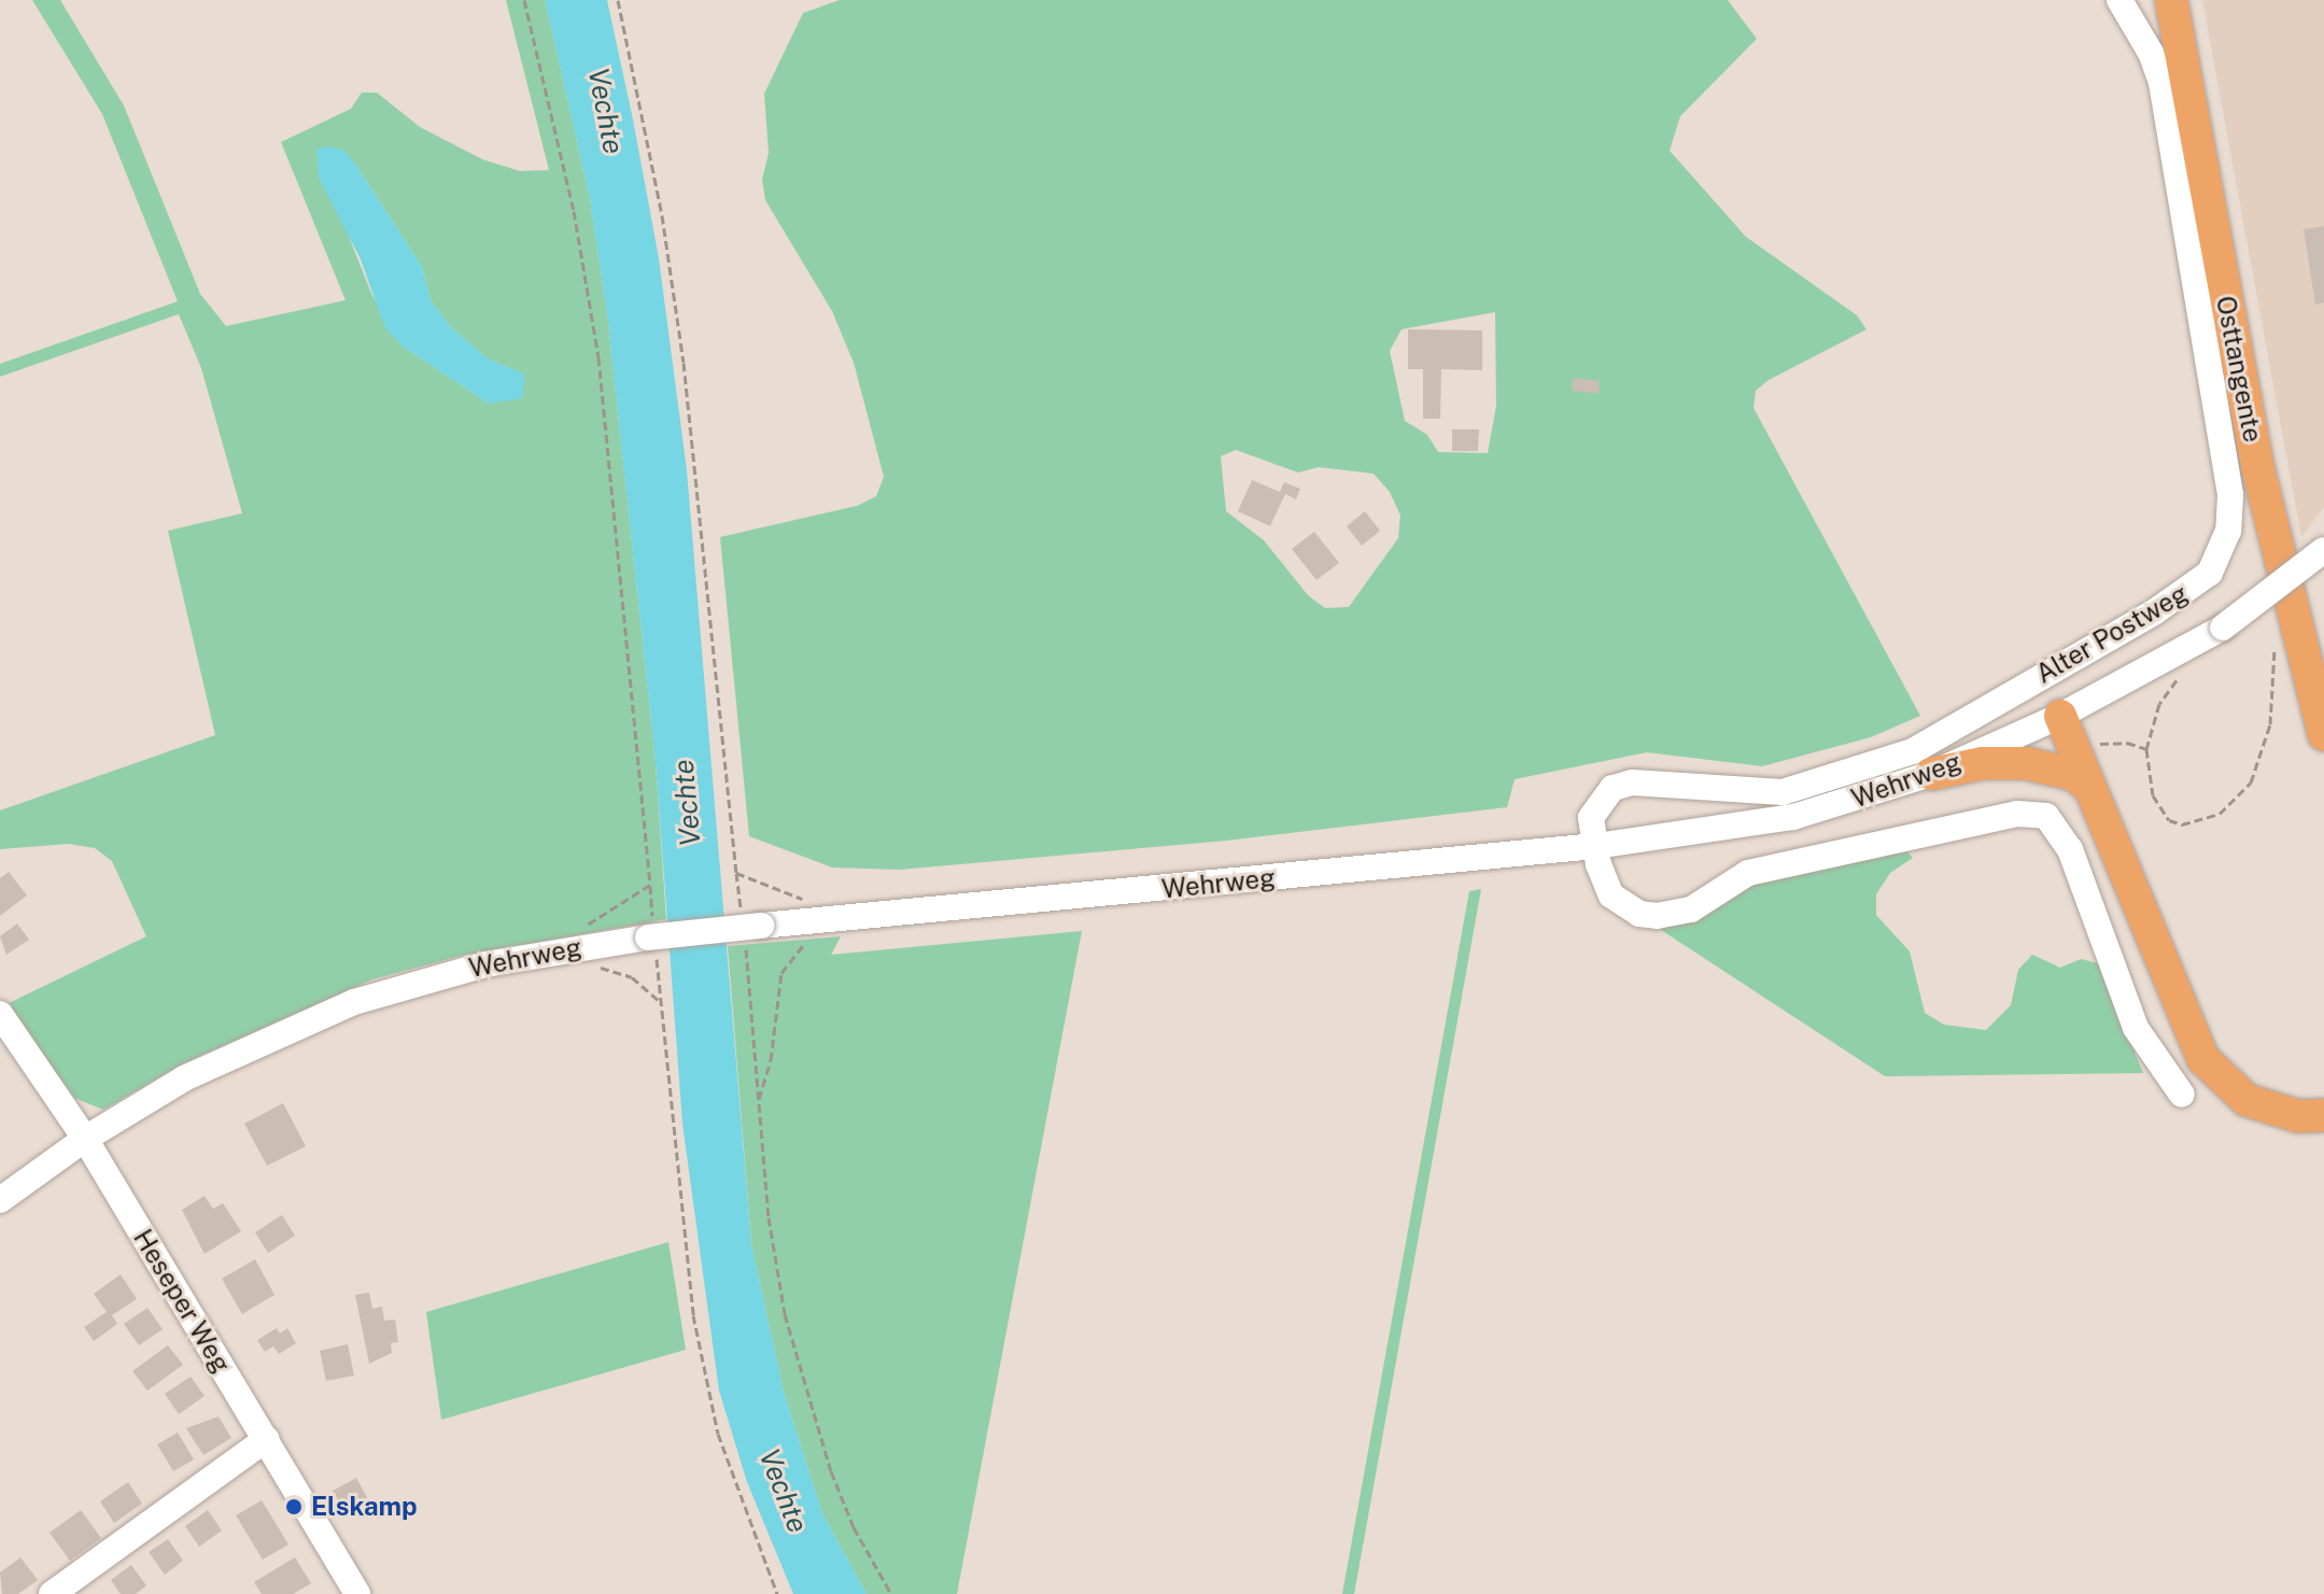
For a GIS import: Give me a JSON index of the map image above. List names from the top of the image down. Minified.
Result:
{"streets":{"main road":["Osttangente"],"street":["Alter Postweg","Wehrweg","Heseper Weg"]},"crossings":[["Alter Postweg","Wehrweg"],["Wehrweg","Heseper Weg"]],"water":["Vechte"],"places":["Elskamp"]}
